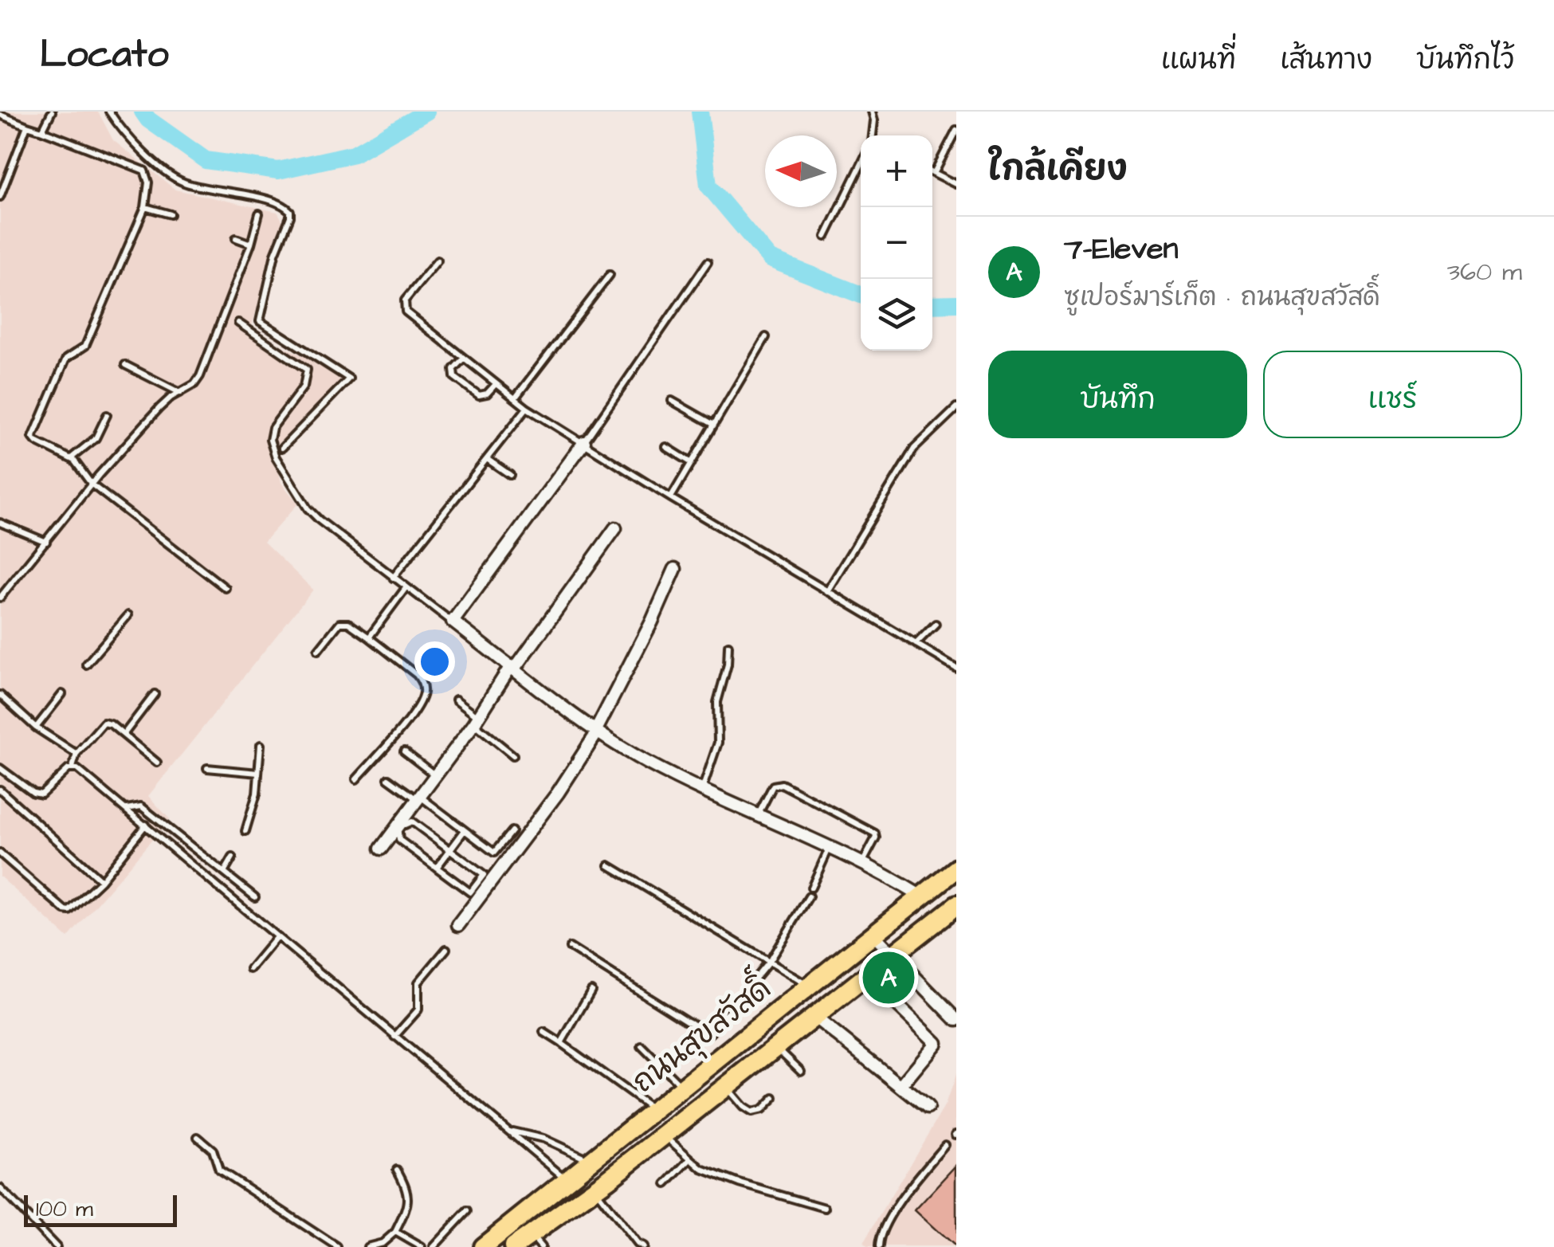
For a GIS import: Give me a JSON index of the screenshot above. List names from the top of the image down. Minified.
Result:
{"streets":{"main road":["ถนนสุขสวัสดิ์"]},"scale_bar":"100 m","north":"left","page":{"header":"Locato","nav":["แผนที่","เส้นทาง","บันทึกไว้"],"heading":"ใกล้เคียง","map_buttons":["+","−"],"list":[{"mark":"A","name":"7-Eleven","note":"ซูเปอร์มาร์เก็ต · ถนนสุขสวัสดิ์","value":"360 m"}],"buttons":["บันทึก","แชร์"],"pins":"A","scale":"100 m"}}
